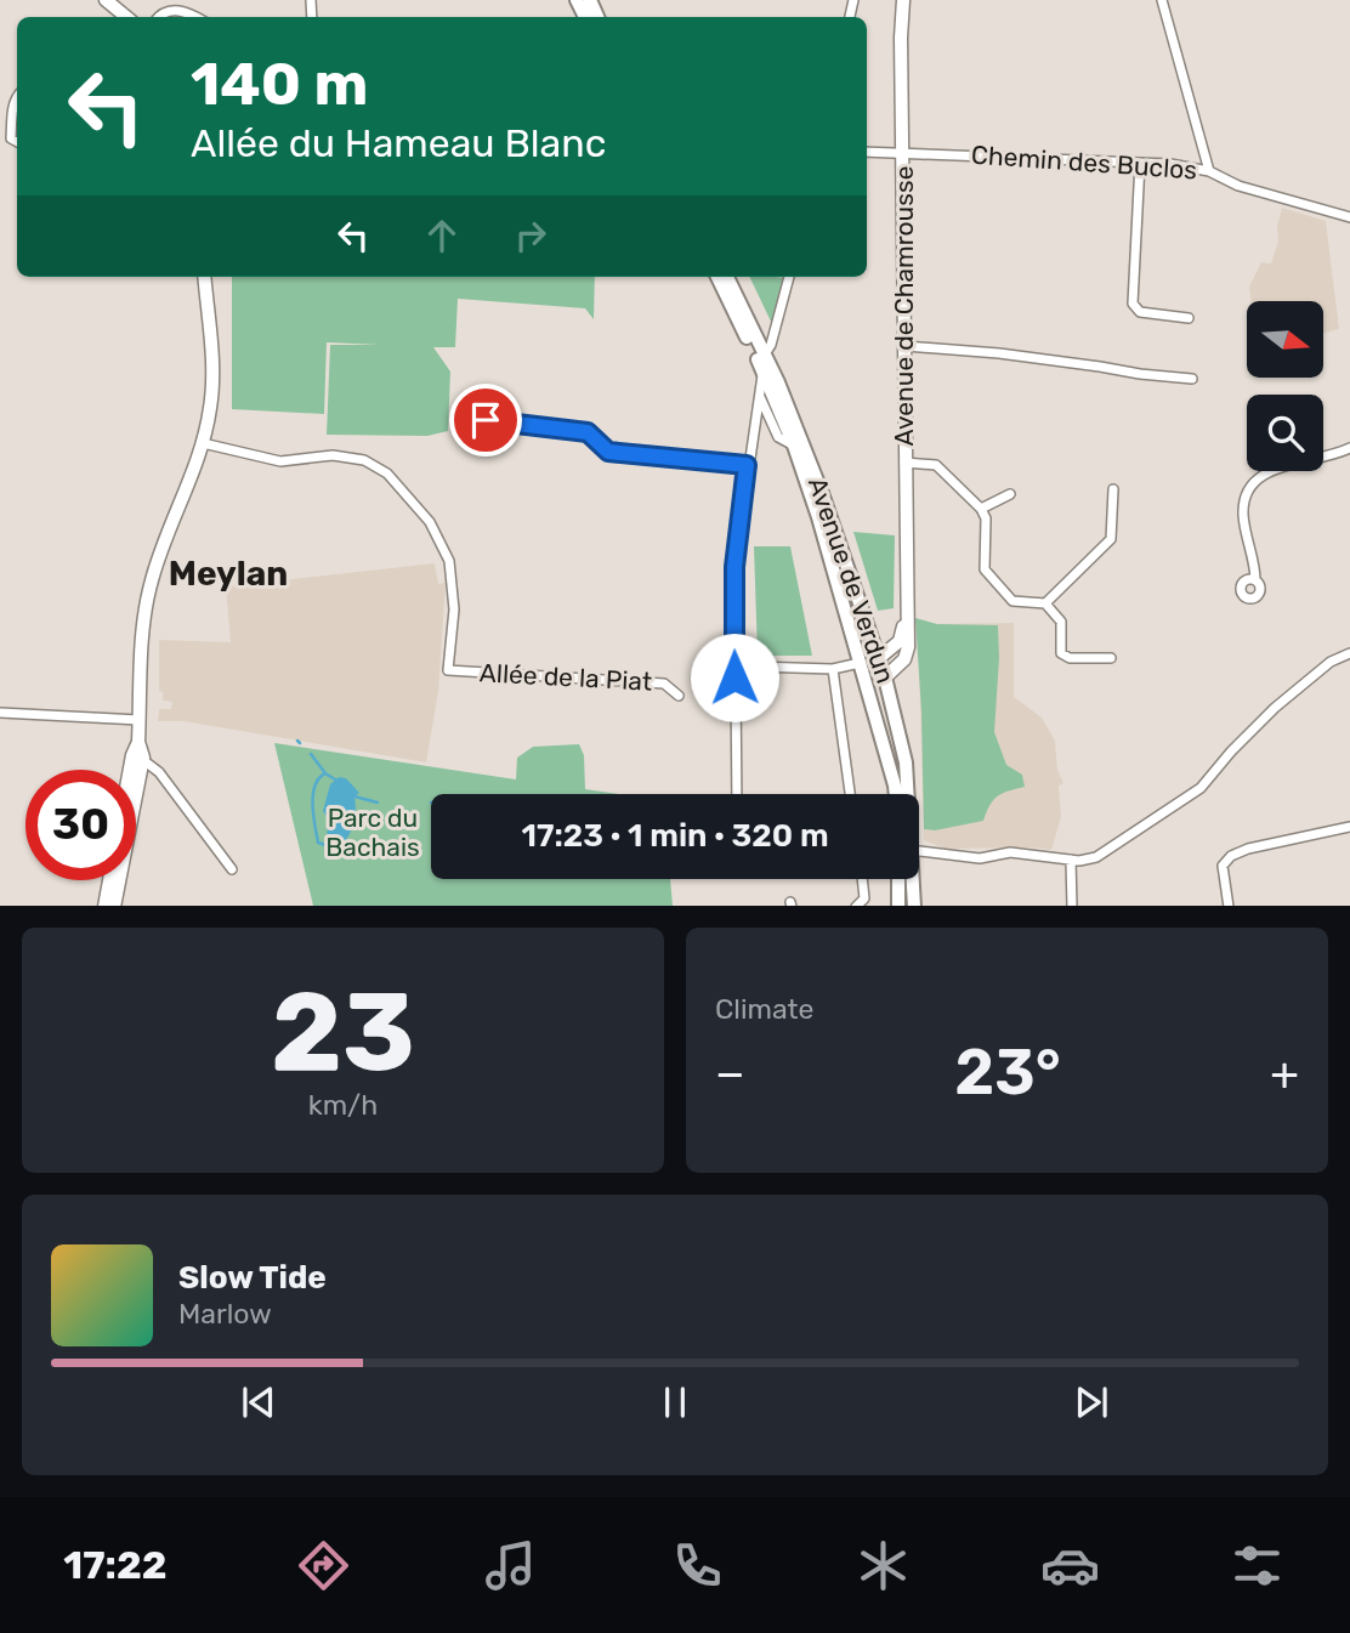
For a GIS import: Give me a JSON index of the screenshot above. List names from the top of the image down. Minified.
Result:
{"streets":{"main road":["Avenue de Verdun"],"street":["Chemin des Buclos","Avenue de Chamrousse","Allée de la Piat"]},"crossings":[["Chemin des Buclos","Avenue de Chamrousse"],["Avenue de Chamrousse","Avenue de Verdun"]],"districts":["Meylan"],"parks":["Parc du Bachais"],"north":"right","page":{"turn":["140 m","Allée du Hameau Blanc"],"limit":"30","trip":"17:23 · 1 min · 320 m","tile":[["23","km/h"],"Climate"],"heat":["−","23°","+"],"song":["Slow Tide","Marlow"],"tabs":"17:22"}}
